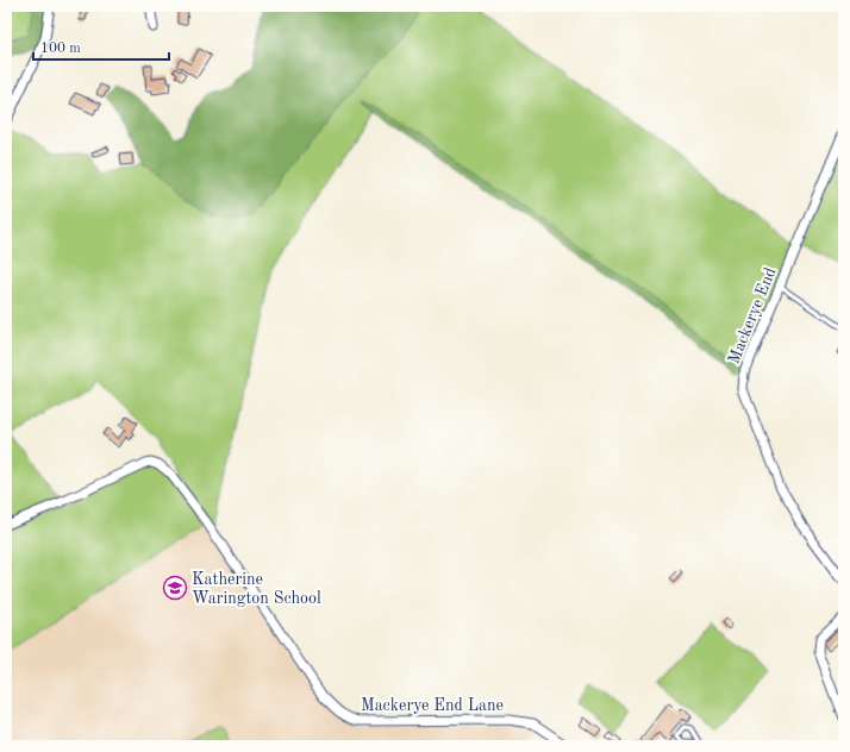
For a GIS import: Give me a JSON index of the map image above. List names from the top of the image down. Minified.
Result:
{"streets":{"street":["Mackerye End","Mackerye End Lane"]},"places":{"school or university":["Katherine Warington School"]},"scale_bar":"100 m"}
